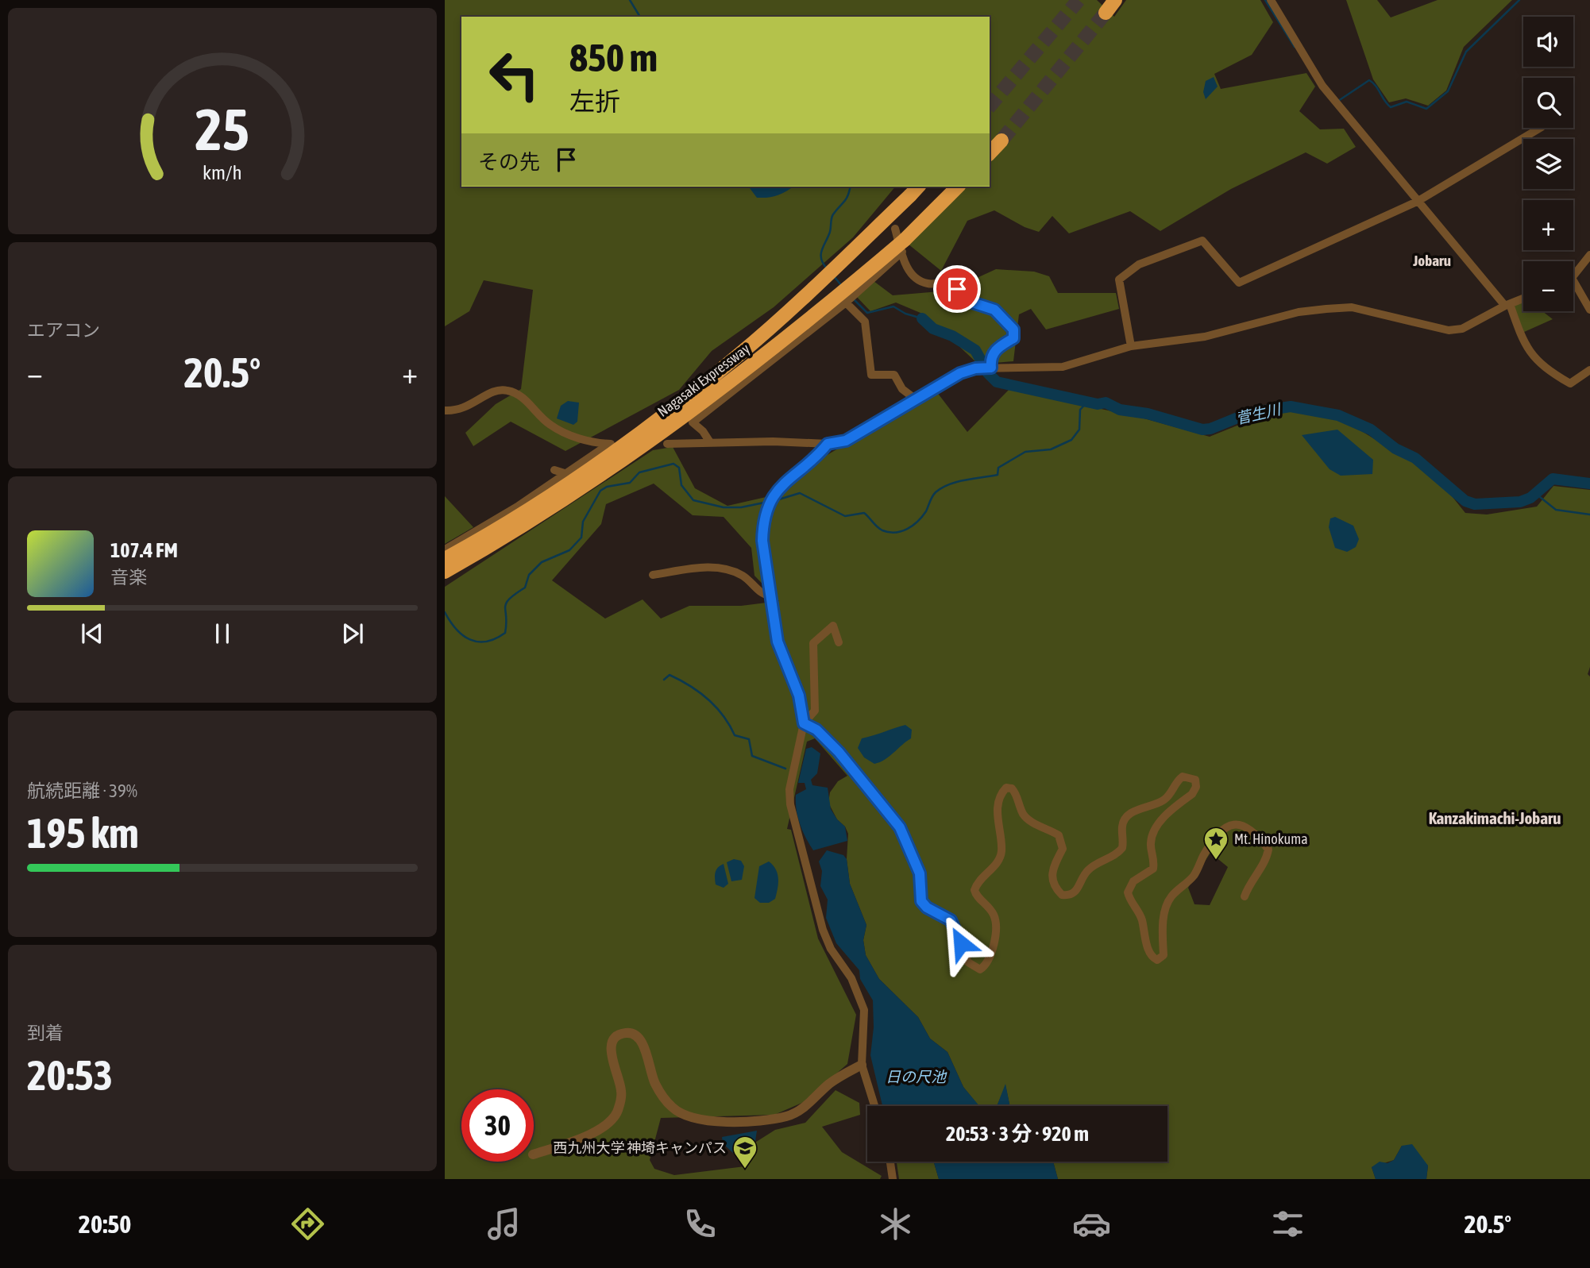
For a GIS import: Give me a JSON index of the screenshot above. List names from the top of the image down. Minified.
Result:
{"streets":{"highway":["Nagasaki Expressway"]},"districts":["Jobaru","Kanzakimachi-Jobaru"],"water":["菅生川","日の尺池"],"places":{"place":["Mt. Hinokuma"],"school or university":["西九州大学 神埼キャンパス"]},"page":{"map_buttons":["+","−"],"turn":["850 m","左折"],"then":"その先","tile":["エアコン",["航続距離 · 39%","195 km"],["到着","20:53"]],"heat":["−","20.5°","+"],"song":["107.4 FM","音楽"],"limit":"30","trip":"20:53 · 3 分 · 920 m","tabs":["20:50","20.5°"],"gauge":["25","km/h"]}}
